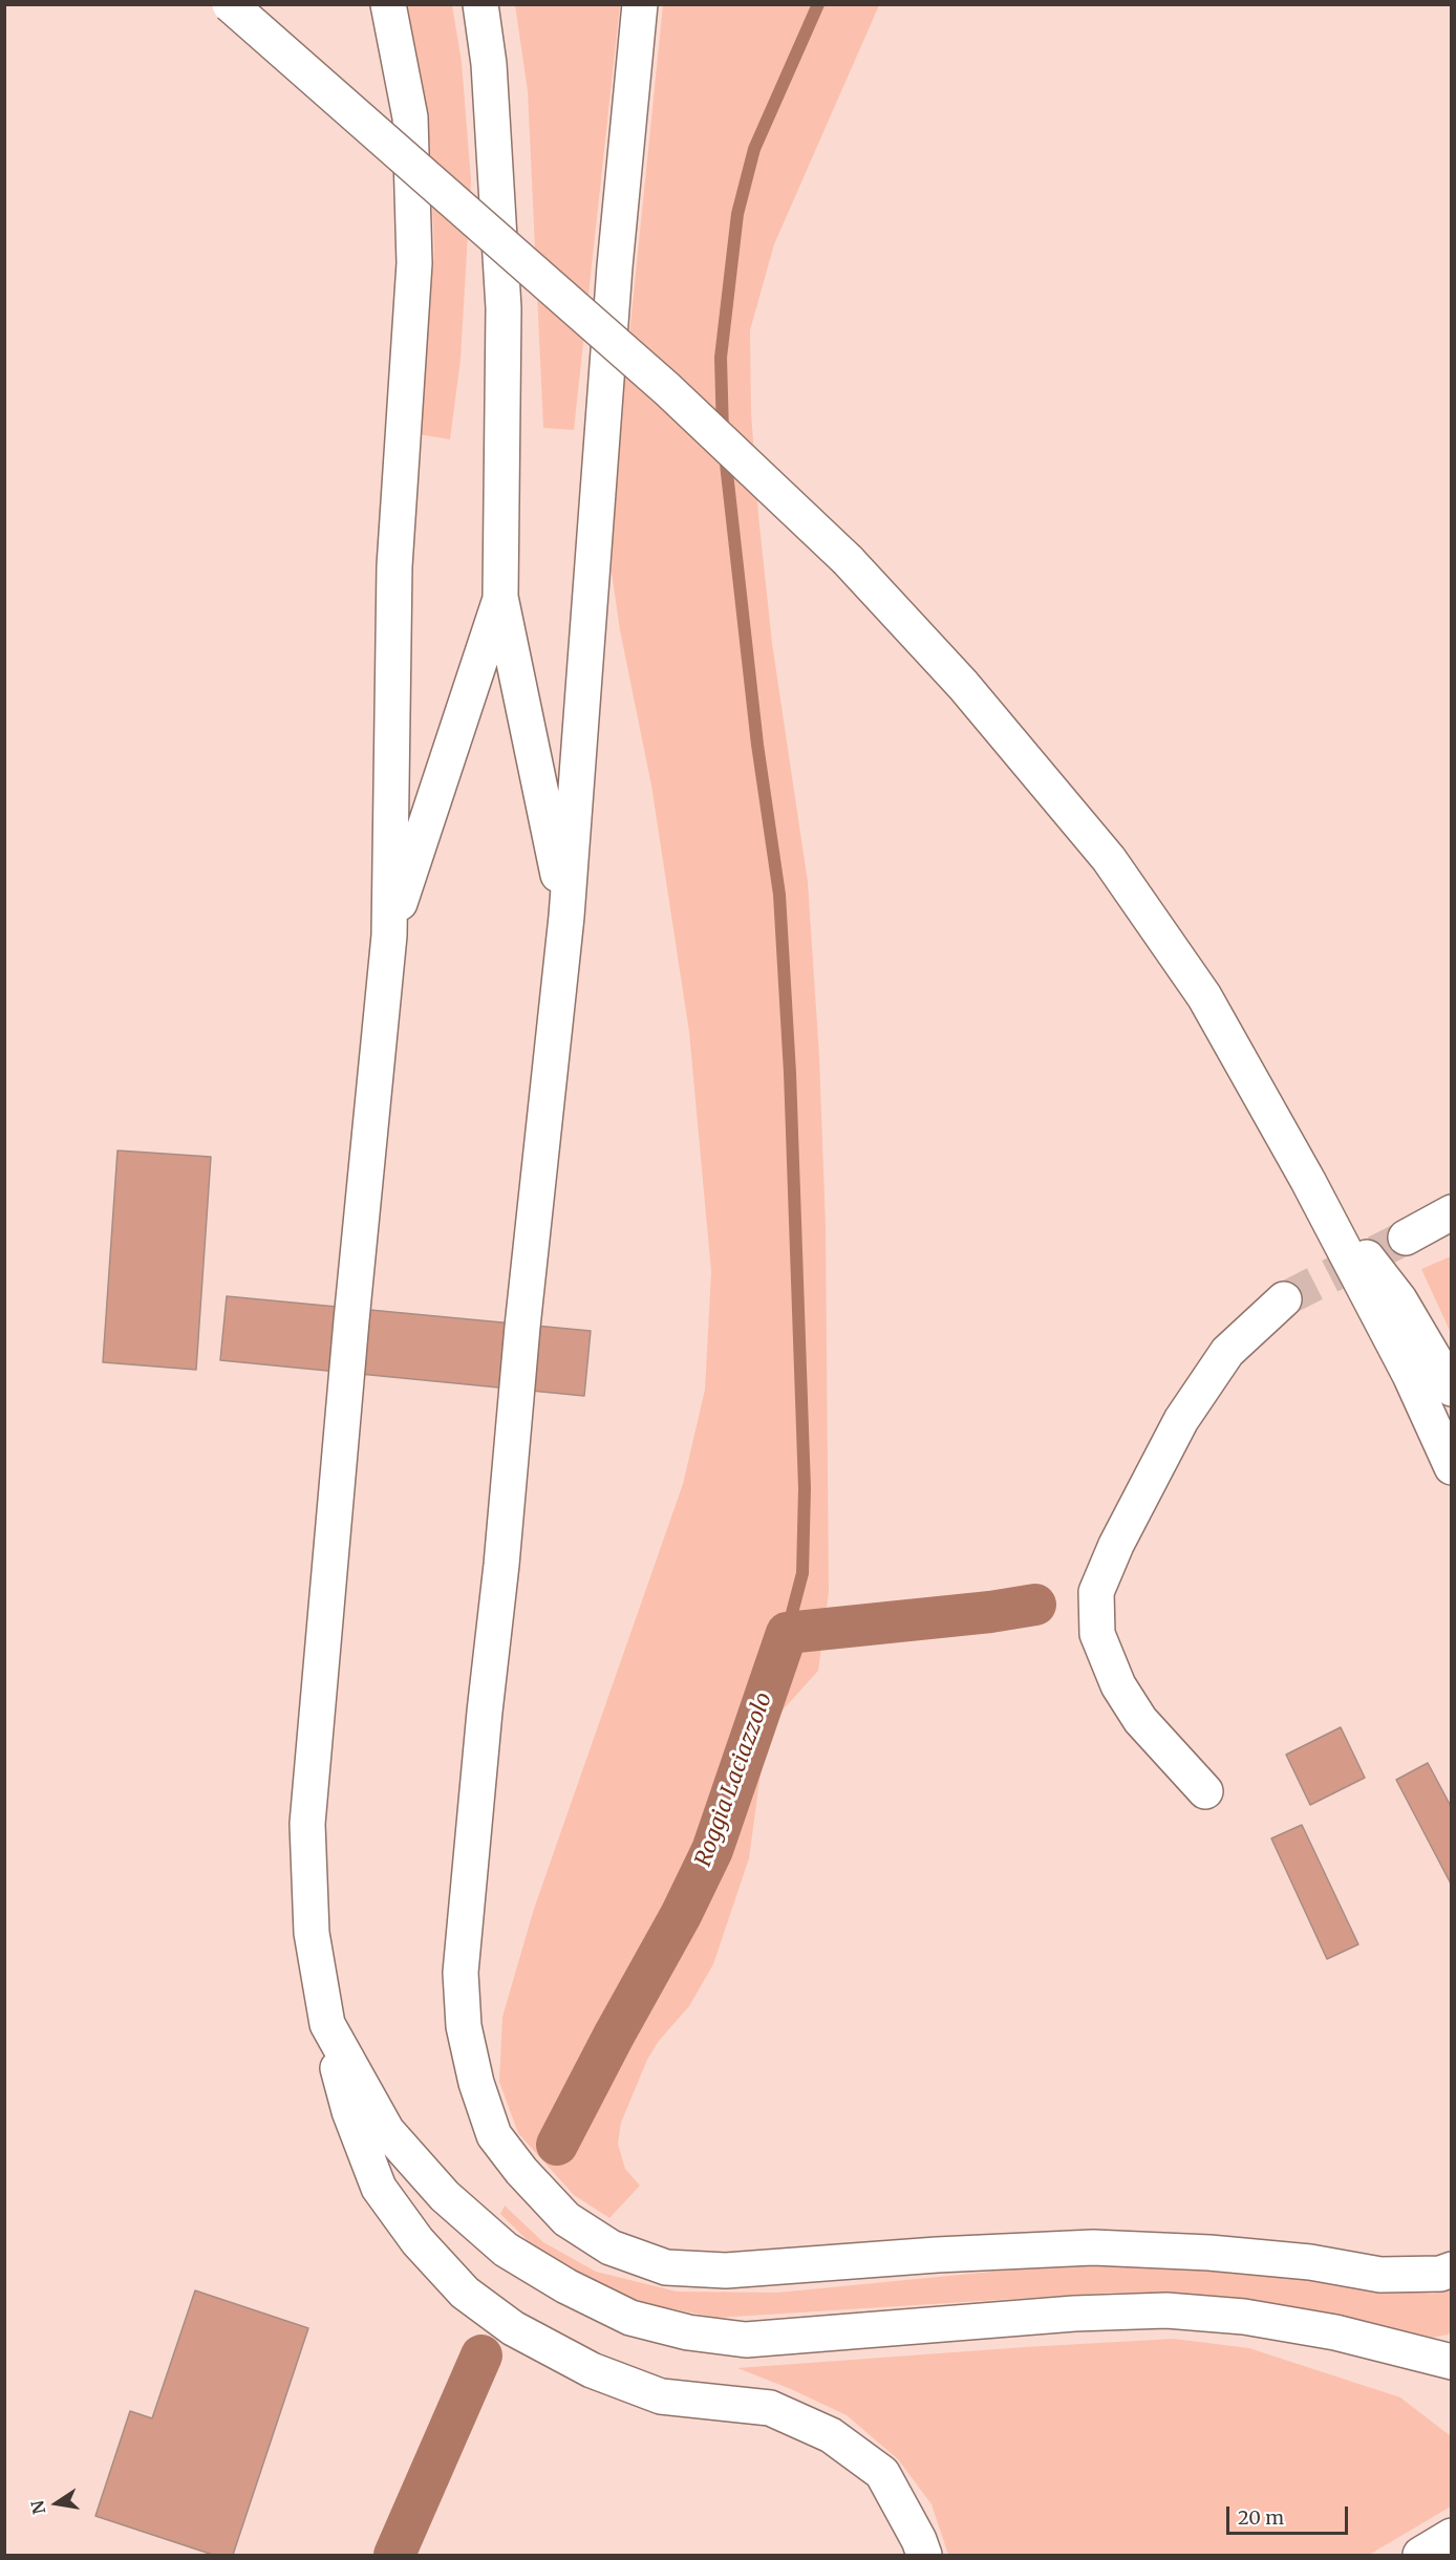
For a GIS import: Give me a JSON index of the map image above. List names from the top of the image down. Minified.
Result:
{"water":["Roggia Laciazzolo"],"scale_bar":"20 m","north":"left"}
